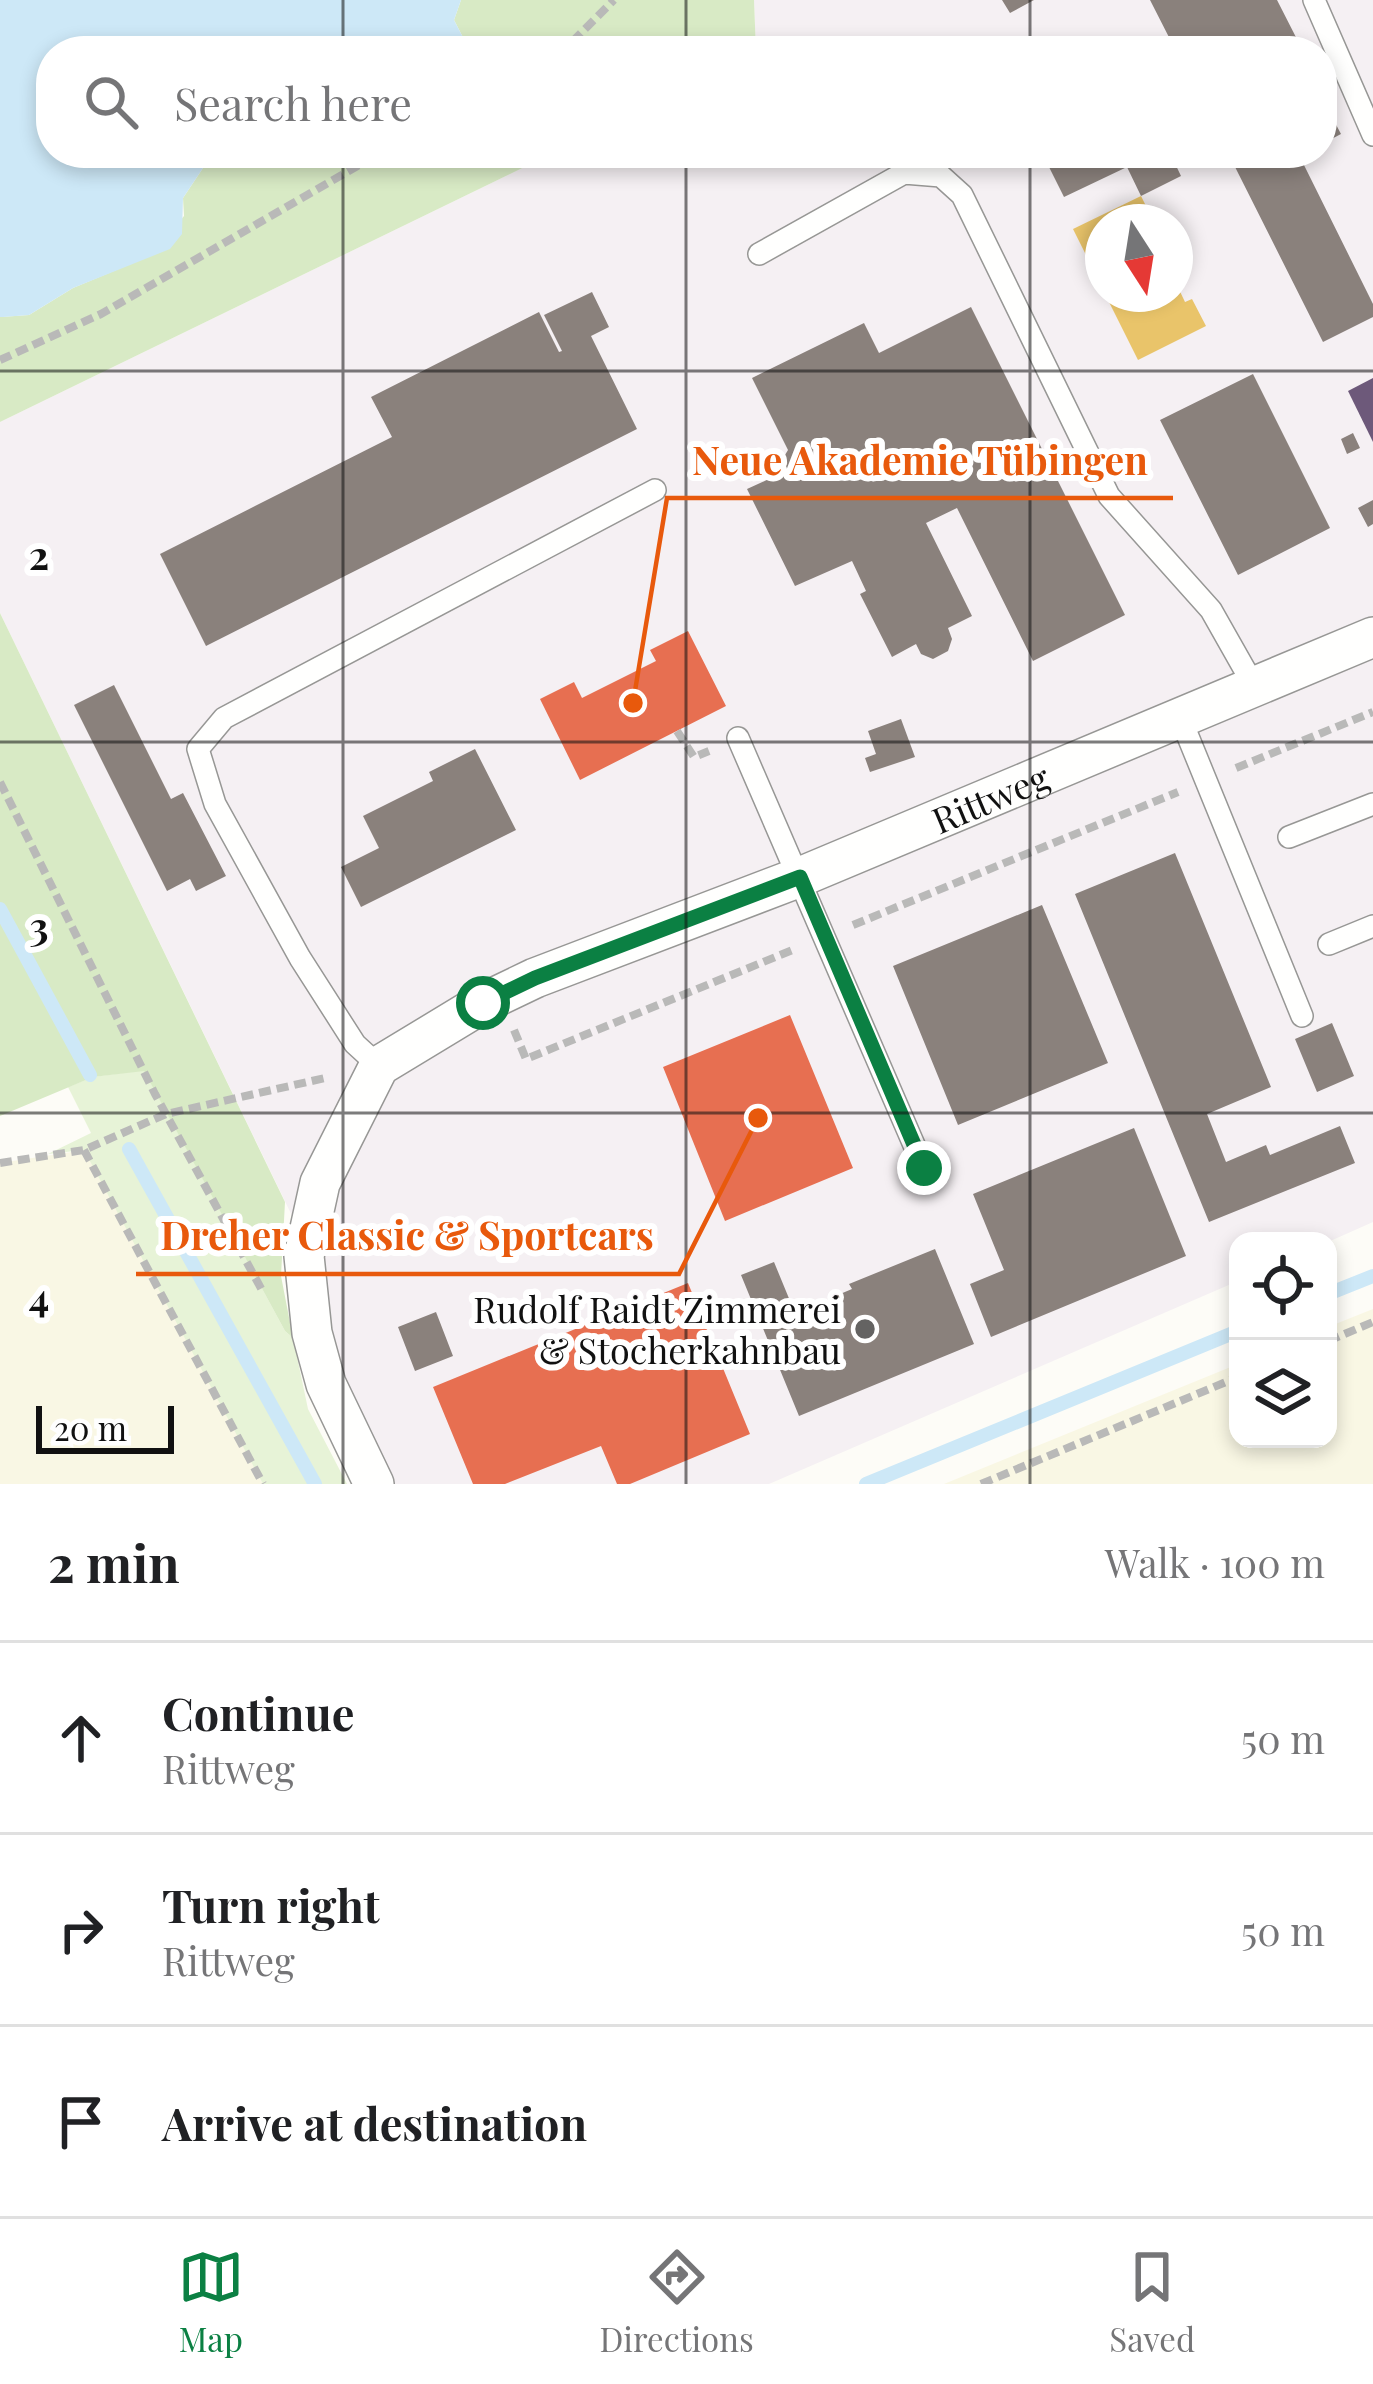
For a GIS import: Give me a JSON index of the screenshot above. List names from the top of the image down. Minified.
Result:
{"streets":{"street":["Rittweg"]},"places":["Neue Akademie Tübingen","Dreher Classic & Sportcars","Rudolf Raidt Zimmerei & Stocherkahnbau"],"scale_bar":"20 m","north":"bottom","page":{"search":"Search here","scale":"20 m","heading":["2 min","Walk · 100 m"],"list":[["Continue","Rittweg","50 m"],["Turn right","Rittweg","50 m"],"Arrive at destination"],"nav":["Map","Directions","Saved"]},"grid":{"rows":["2","3","4"]}}
